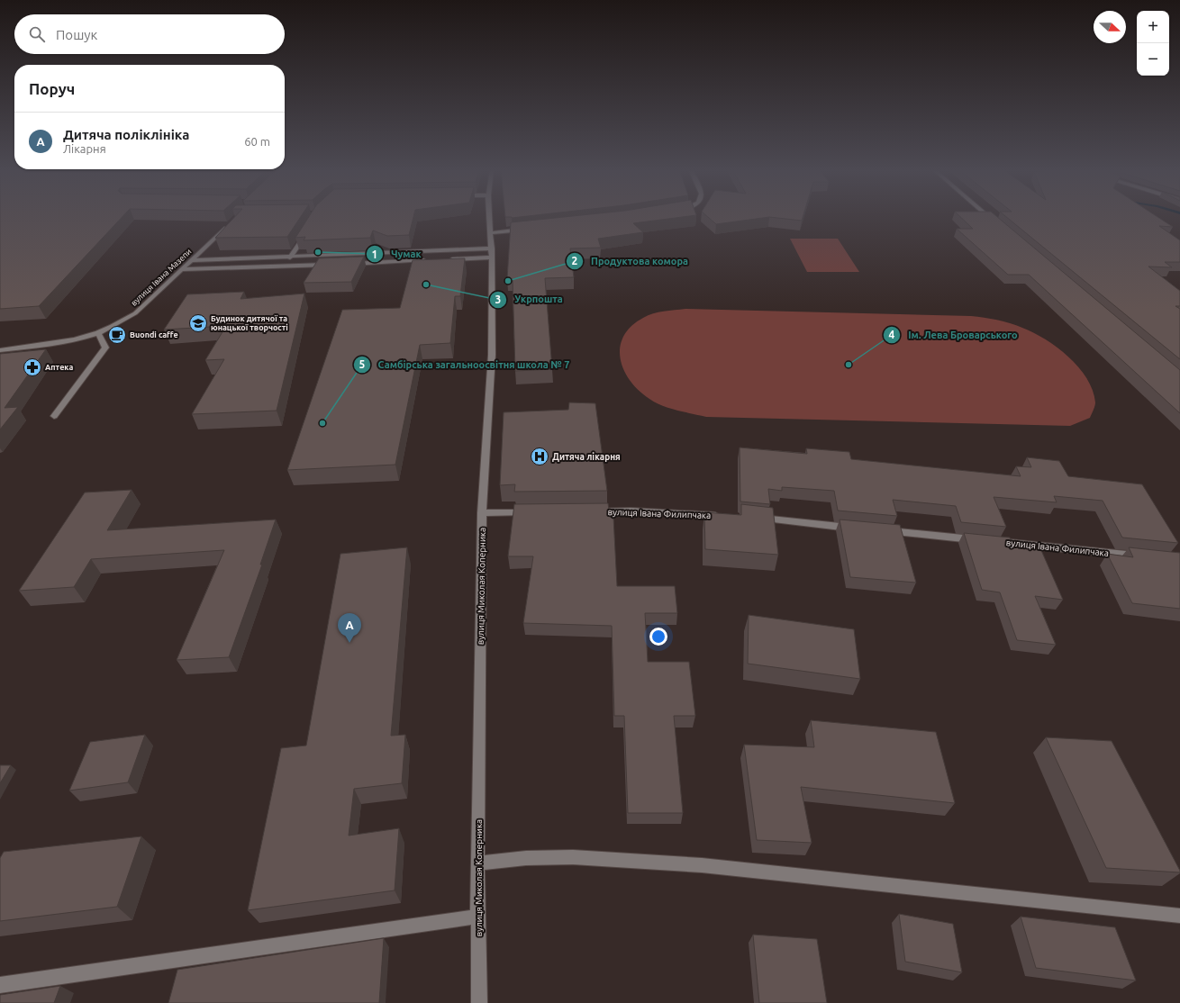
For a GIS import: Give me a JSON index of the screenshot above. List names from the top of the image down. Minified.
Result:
{"streets":{"street":["вулиця Івана Мазепи","вулиця Івана Филипчака","вулиця Миколая Коперника"]},"places":{"other":["Чумак","Продуктова комора","Укрпошта","Ім. Лева Броварського","Самбірська загальноосвітня школа № 7"],"school or university":["Будинок дитячої та юнацької творчості"],"cafe":["Buondi caffe"],"pharmacy":["Аптека"],"hospital":["Дитяча лікарня"]},"north":"right","page":{"map_buttons":["+","−"],"search":"Пошук","heading":"Поруч","list":[{"mark":"A","name":"Дитяча поліклініка","note":"Лікарня","value":"60 m"}],"pins":"A"}}
